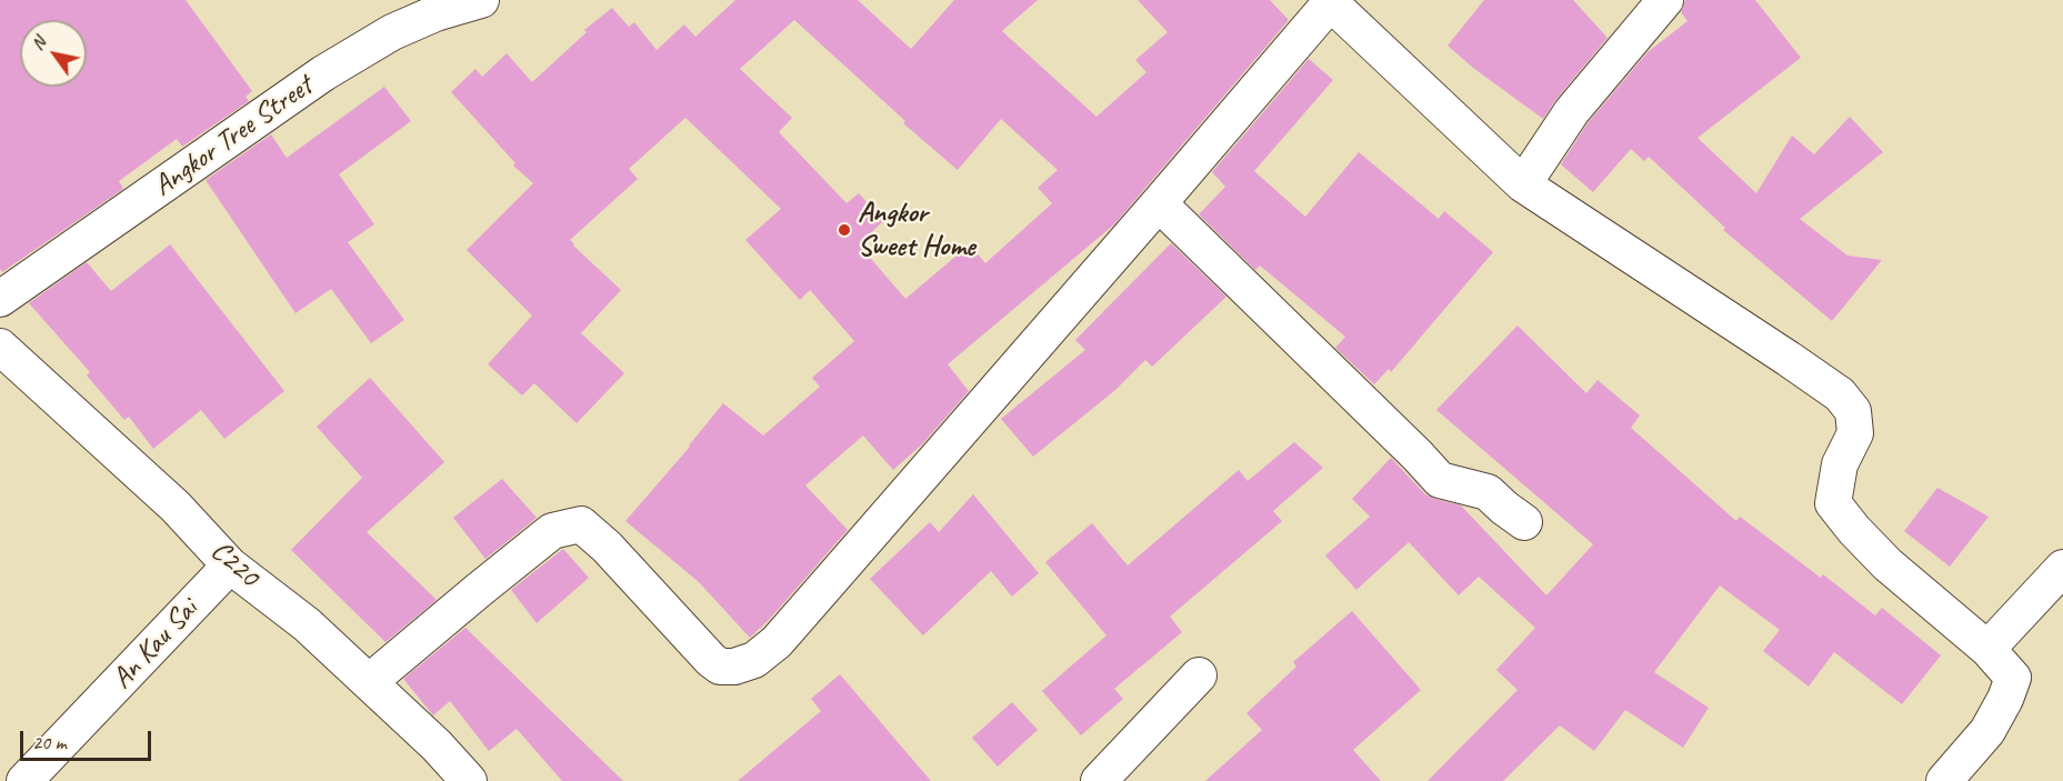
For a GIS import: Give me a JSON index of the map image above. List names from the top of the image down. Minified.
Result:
{"streets":{"street":["Angkor Tree Street","C220","An Kau Sai"]},"crossings":[["C220","An Kau Sai"]],"places":["Angkor Sweet Home"],"scale_bar":"20 m","north":"top left"}
